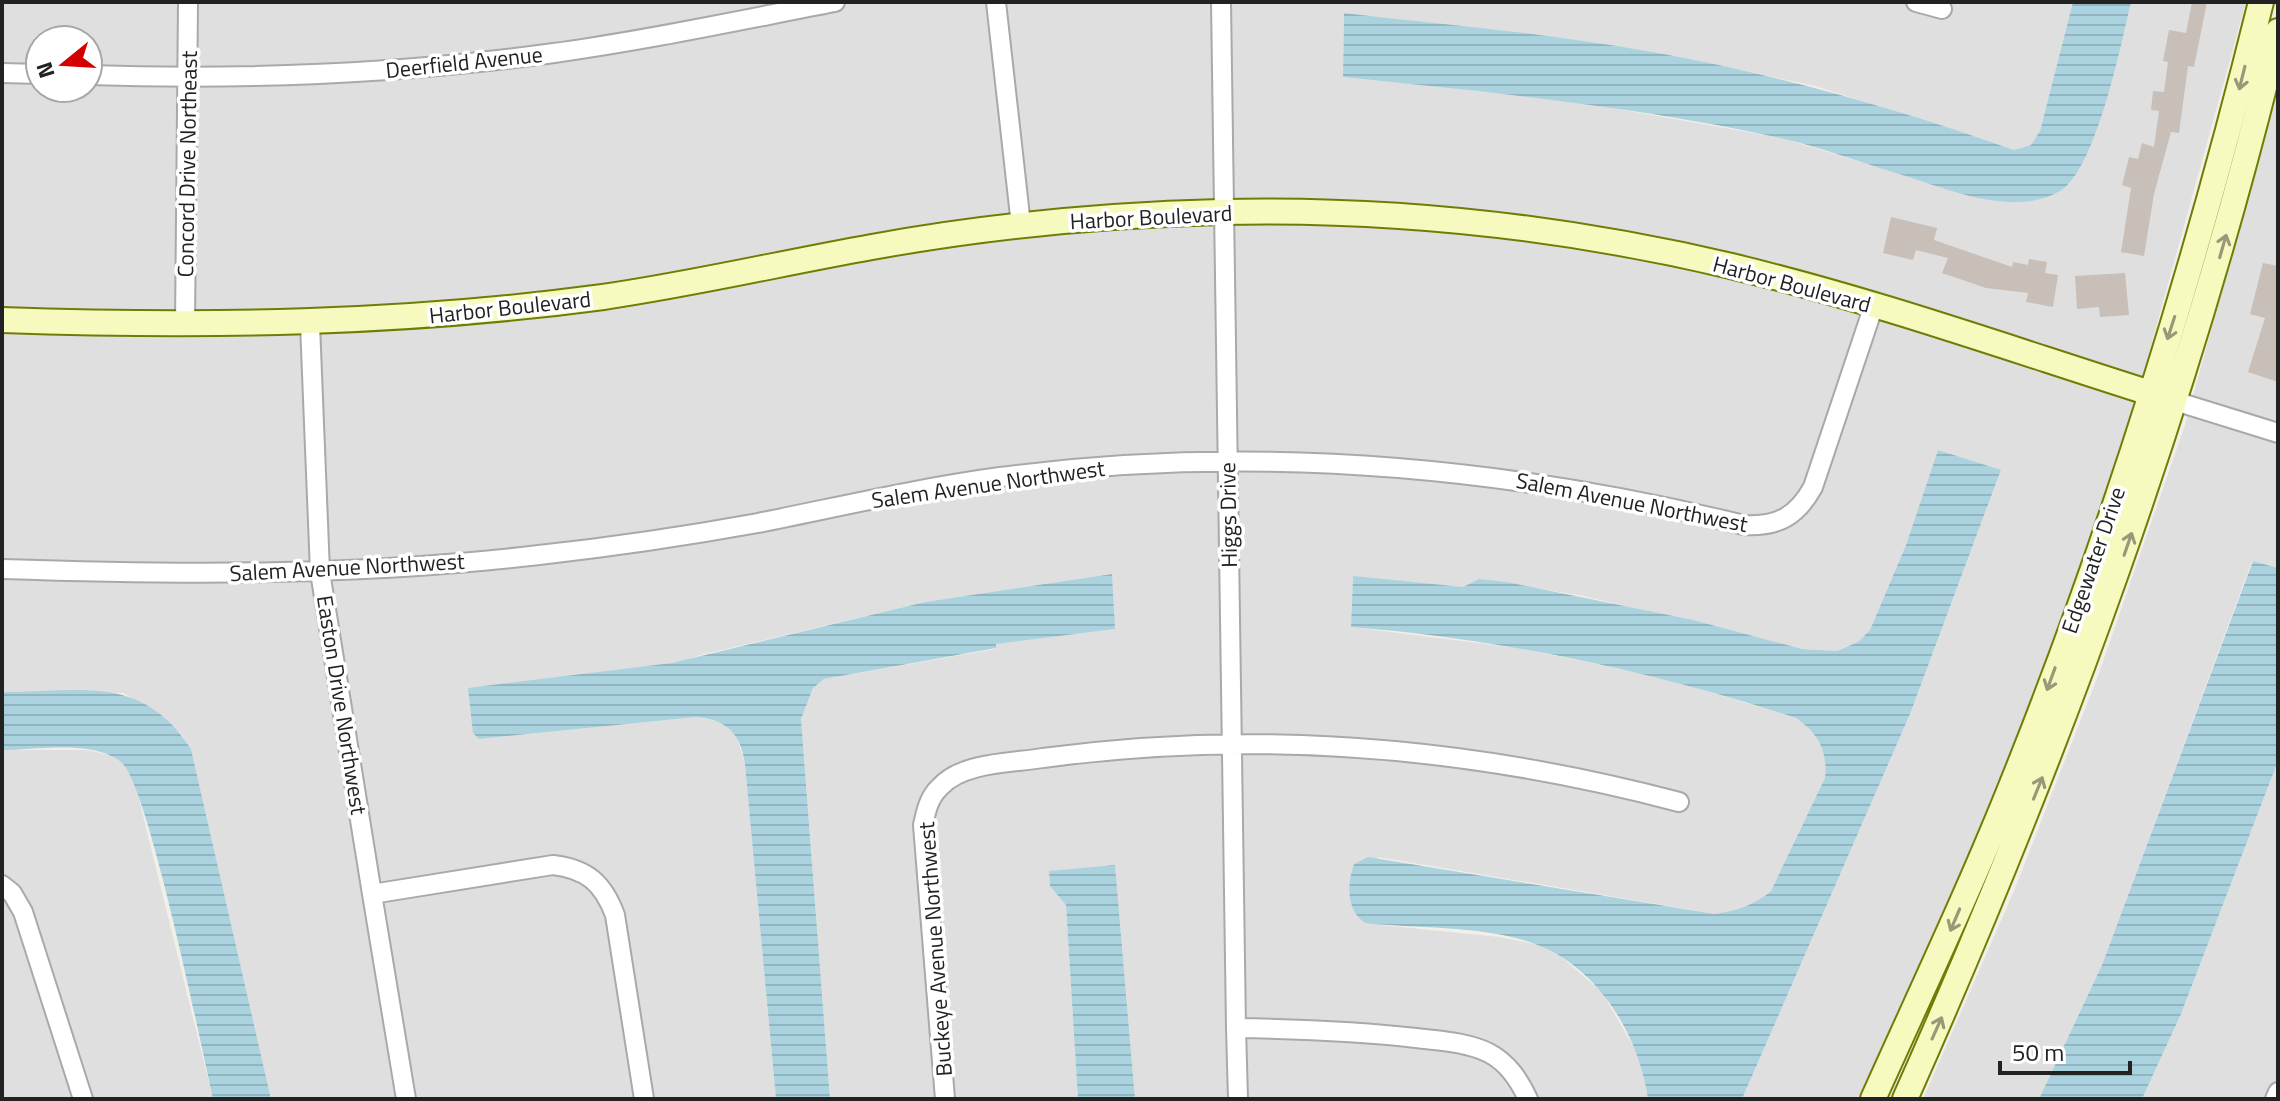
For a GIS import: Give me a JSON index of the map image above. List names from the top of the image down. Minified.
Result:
{"streets":{"street":["Deerfield Avenue","Concord Drive Northeast","Harbor Boulevard","Salem Avenue Northwest","Higgs Drive","Edgewater Drive","Easton Drive Northwest","Buckeye Avenue Northwest"]},"crossings":[["Deerfield Avenue","Concord Drive Northeast"],["Concord Drive Northeast","Harbor Boulevard"],["Harbor Boulevard","Salem Avenue Northwest"],["Harbor Boulevard","Higgs Drive"],["Harbor Boulevard","Edgewater Drive"],["Harbor Boulevard","Easton Drive Northwest"],["Salem Avenue Northwest","Higgs Drive"],["Salem Avenue Northwest","Easton Drive Northwest"],["Higgs Drive","Buckeye Avenue Northwest"]],"scale_bar":"50 m","north":"left"}
